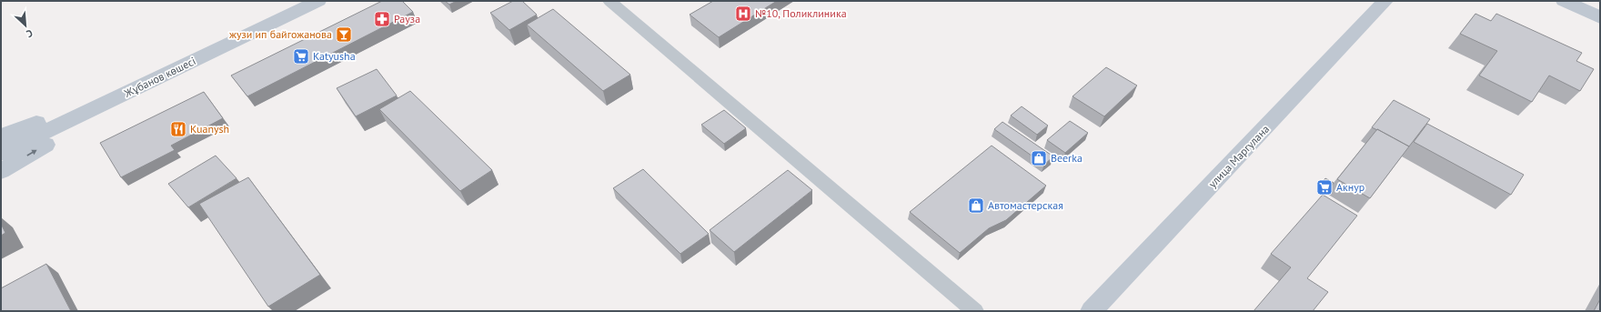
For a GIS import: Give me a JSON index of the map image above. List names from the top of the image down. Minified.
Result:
{"streets":{"main road":["Жұбанов көшесі","улица Маргулана"]},"places":{"hospital":["№10, Поликлиника"],"pharmacy":["Рауза"],"bar":["жузи ип байгожанова"],"supermarket":["Katyusha","Акнур"],"restaurant":["Kuanysh"],"shop":["Beerka","Автомастерская"]},"north":"bottom right"}
